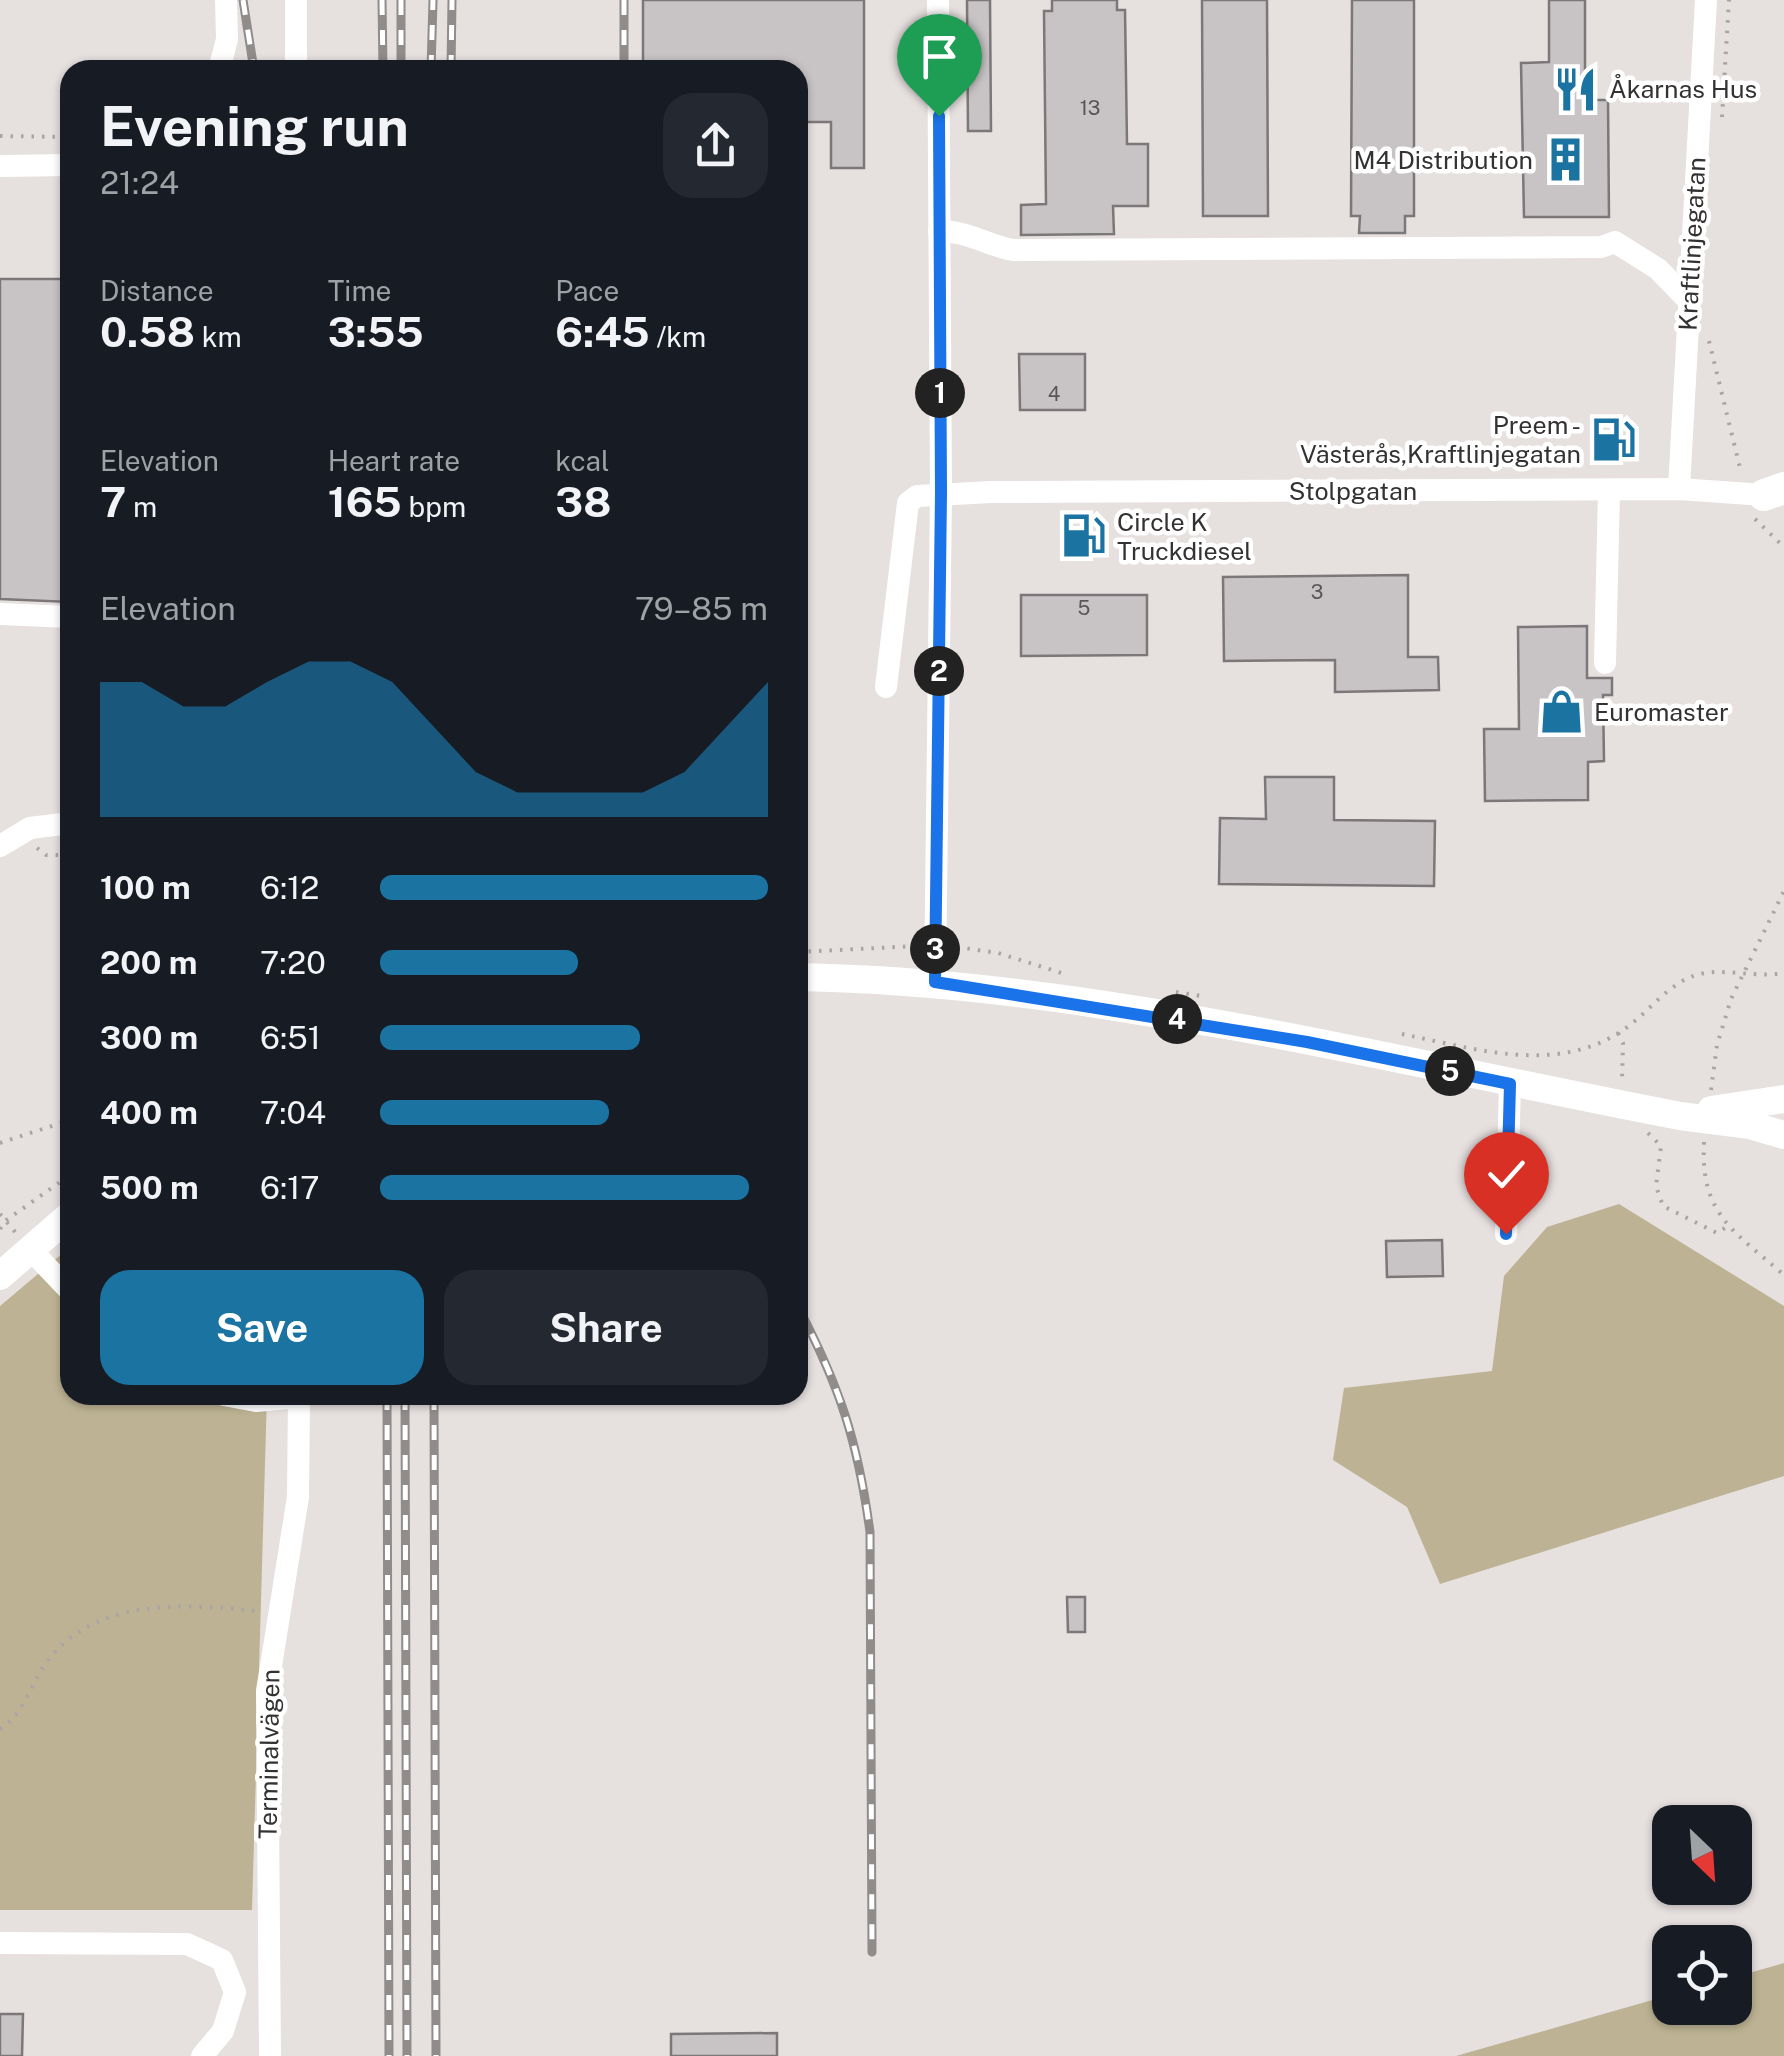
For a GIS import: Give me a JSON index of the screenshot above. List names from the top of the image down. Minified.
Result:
{"streets":{"street":["Kraftlinjegatan","Stolpgatan","Terminalvägen"]},"crossings":[["Kraftlinjegatan","Stolpgatan"]],"places":{"restaurant":["Åkarnas Hus"],"building":["M4 Distribution"],"fuel station":["Preem - Västerås,Kraftlinjegatan","Circle K Truckdiesel"],"shop":["Euromaster"]},"house_numbers":["13","4","3","5"],"north":"bottom right","page":{"heading":["Evening run","21:24"],"stats":[["Distance","0.58 km"],["Time","3:55"],["Pace","6:45 /km"],["Elevation","7 m"],["Heart rate","165 bpm"],["kcal","38"]],"pins":["1","2","3","4","5"],"chart":["Elevation","79–85 m"],"list":[{"name":"100 m","note":"6:12"},{"name":"200 m","note":"7:20"},{"name":"300 m","note":"6:51"},{"name":"400 m","note":"7:04"},{"name":"500 m","note":"6:17"}],"buttons":["Save","Share"]}}
